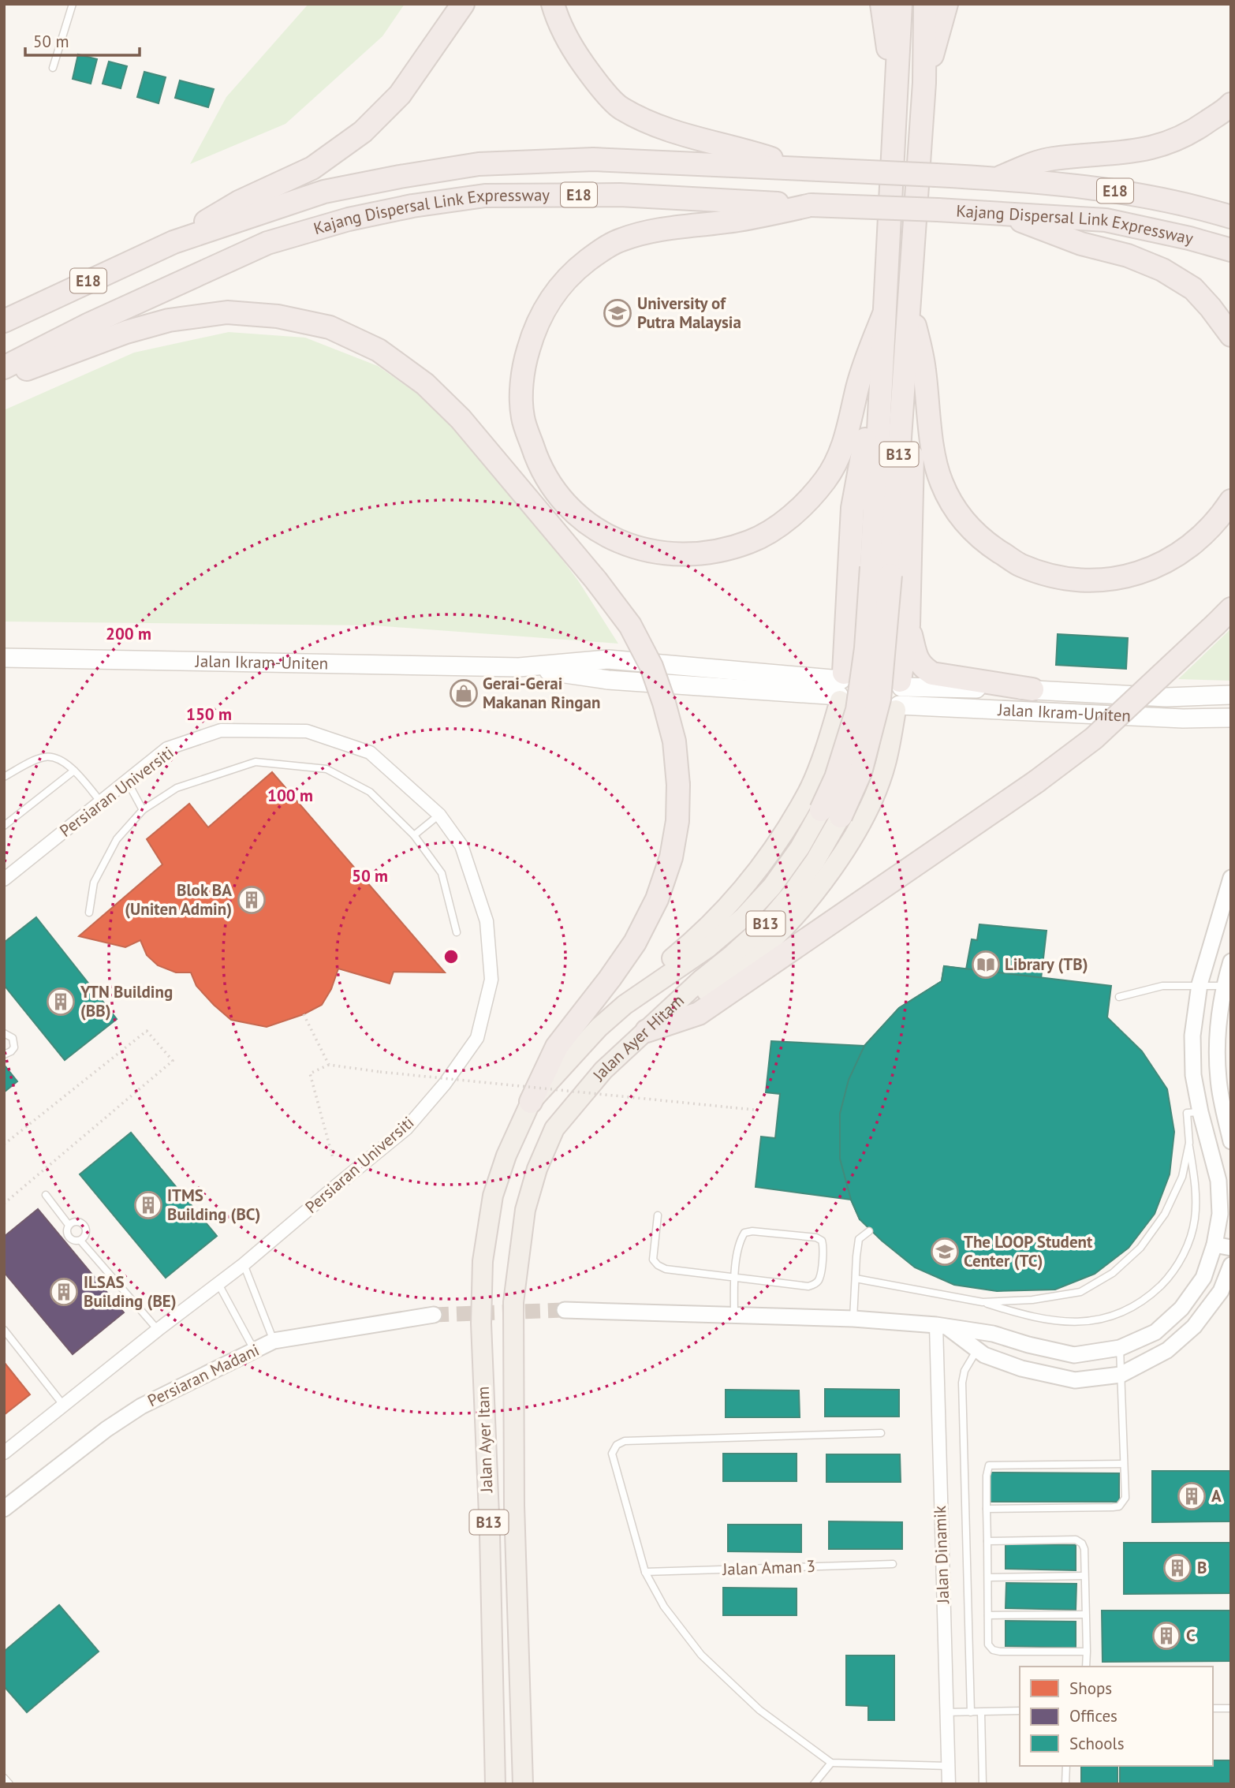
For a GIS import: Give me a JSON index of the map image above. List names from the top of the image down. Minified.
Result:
{"streets":{"highway":["E18","Kajang Dispersal Link Expressway","B13"],"main road":["Jalan Ikram-Uniten","Jalan Ayer Hitam","Jalan Ayer Itam"],"street":["Persiaran Universiti","Persiaran Madani","Jalan Dinamik"],"lane":["Jalan Aman 3"]},"crossings":[["B13","Jalan Ayer Hitam"],["Jalan Ayer Hitam","Jalan Ayer Itam"]],"places":{"school or university":["University of Putra Malaysia","The LOOP Student Center (TC)"],"shop":["Gerai-Gerai Makanan Ringan"],"building":["Blok BA (Uniten Admin)","YTN Building (BB)","ITMS Building (BC)","ILSAS Building (BE)","A","B","C"],"library":["Library (TB)"]},"legend":["Shops","Offices","Schools"],"scale_bar":"50 m","rings":["200 m","150 m","100 m","50 m"]}
